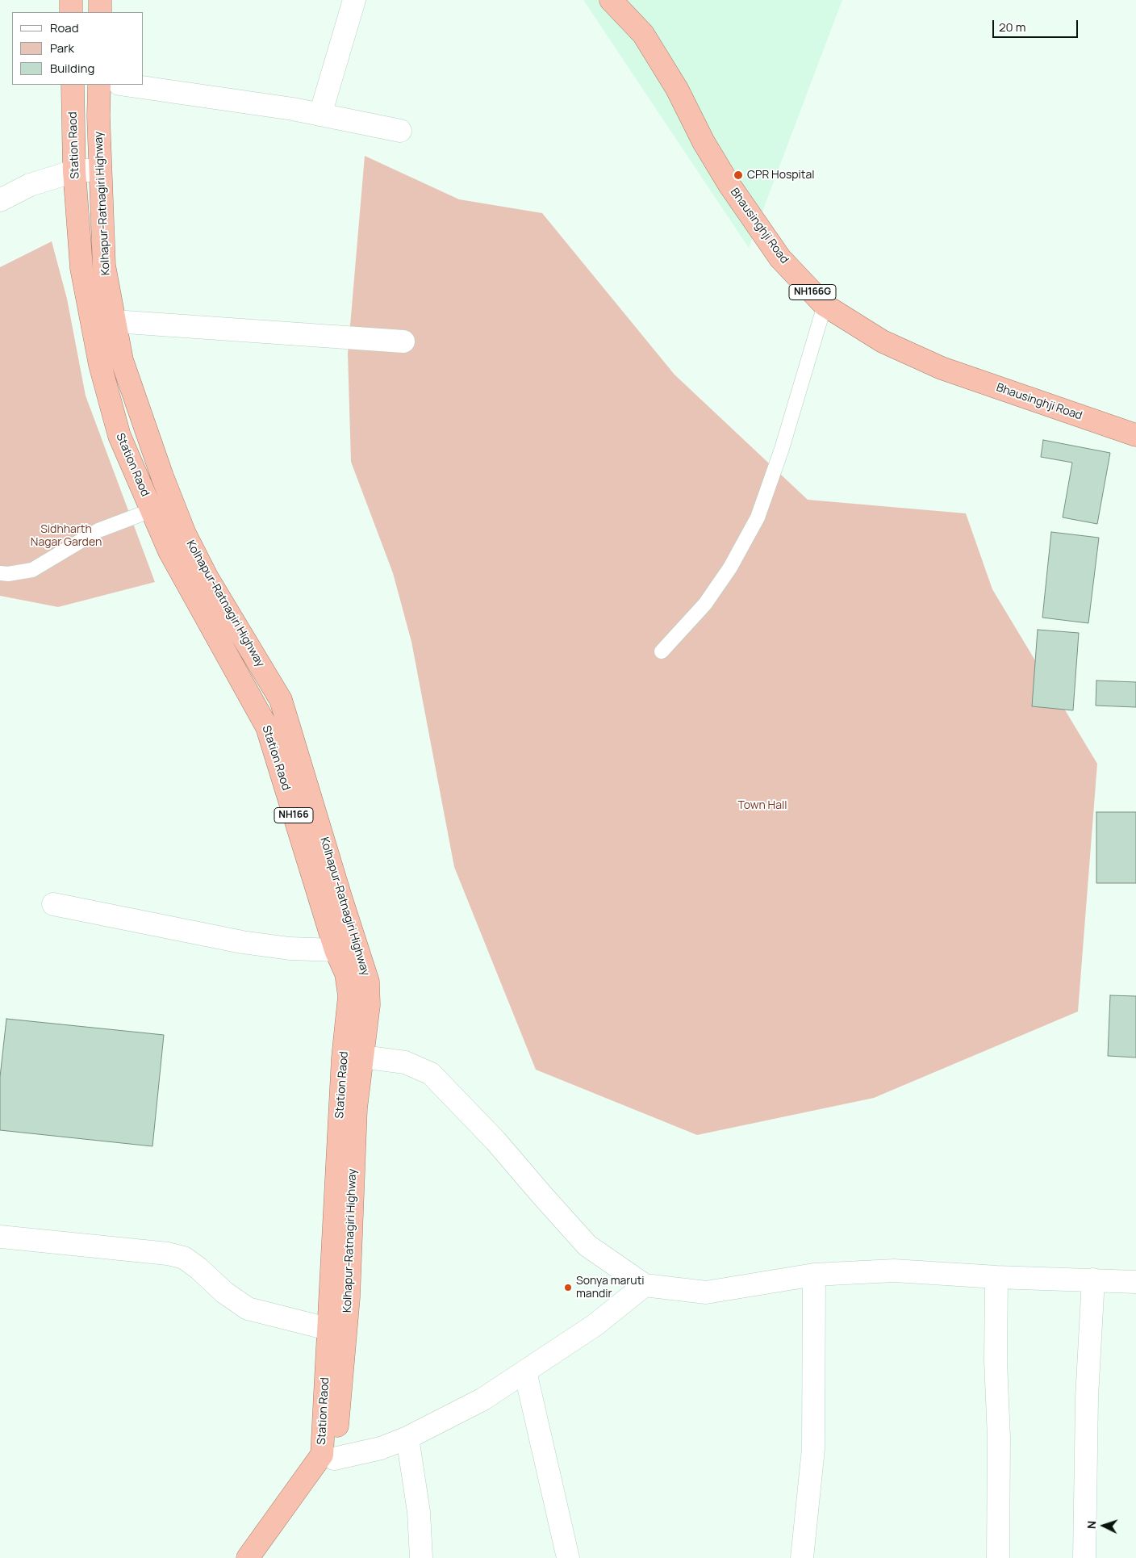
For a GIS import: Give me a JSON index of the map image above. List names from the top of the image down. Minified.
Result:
{"streets":{"highway":["Station Raod","Kolhapur-Ratnagiri Highway","Bhausinghji Road","NH166G","NH166"]},"crossings":[["Station Raod","Kolhapur-Ratnagiri Highway"]],"parks":["Sidhharth Nagar Garden","Town Hall"],"places":["CPR Hospital","Sonya maruti mandir"],"legend":["Road","Park","Building"],"scale_bar":"20 m","north":"left"}
